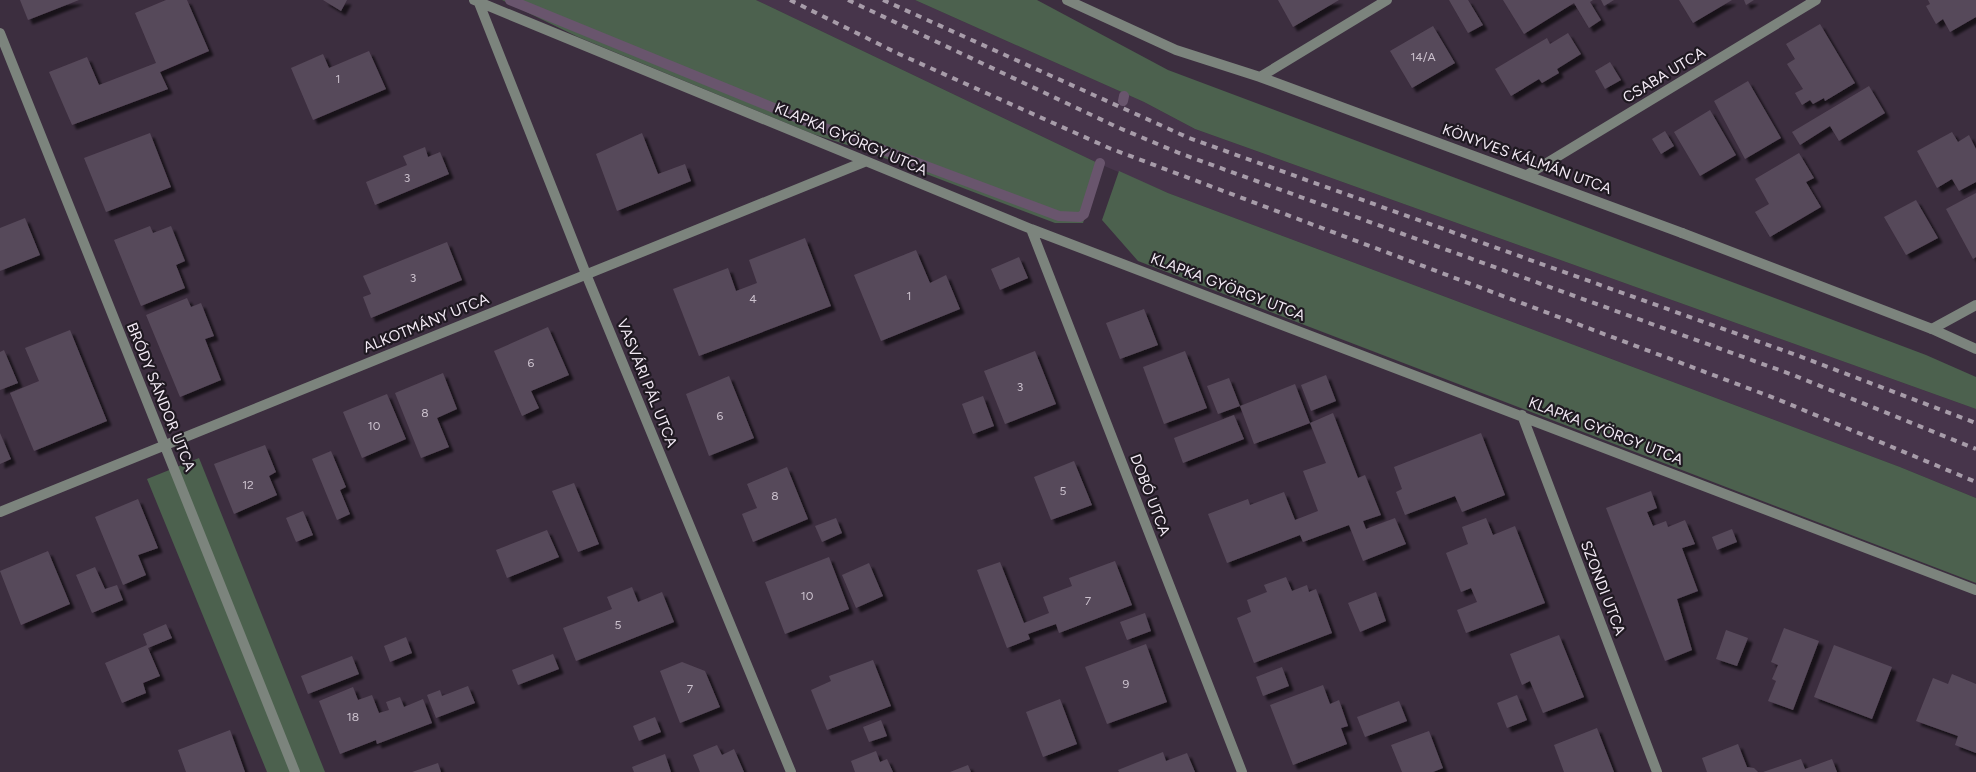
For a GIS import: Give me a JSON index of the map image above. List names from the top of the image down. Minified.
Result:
{"streets":{"street":["CSABA UTCA","KLAPKA GYÖRGY UTCA","KÖNYVES KÁLMÁN UTCA","ALKOTMÁNY UTCA","VASVÁRI PÁL UTCA","BRÓDY SÁNDOR UTCA","DOBÓ UTCA","SZONDI UTCA"]},"crossings":[["CSABA UTCA","KÖNYVES KÁLMÁN UTCA"],["KLAPKA GYÖRGY UTCA","ALKOTMÁNY UTCA"],["KLAPKA GYÖRGY UTCA","VASVÁRI PÁL UTCA"],["KLAPKA GYÖRGY UTCA","DOBÓ UTCA"],["KLAPKA GYÖRGY UTCA","SZONDI UTCA"],["ALKOTMÁNY UTCA","VASVÁRI PÁL UTCA"],["ALKOTMÁNY UTCA","BRÓDY SÁNDOR UTCA"]],"house_numbers":["14/A","1","3","3","1","4","6","3","8","6","10","12","5","8","10","7","5","9","7","18"]}
